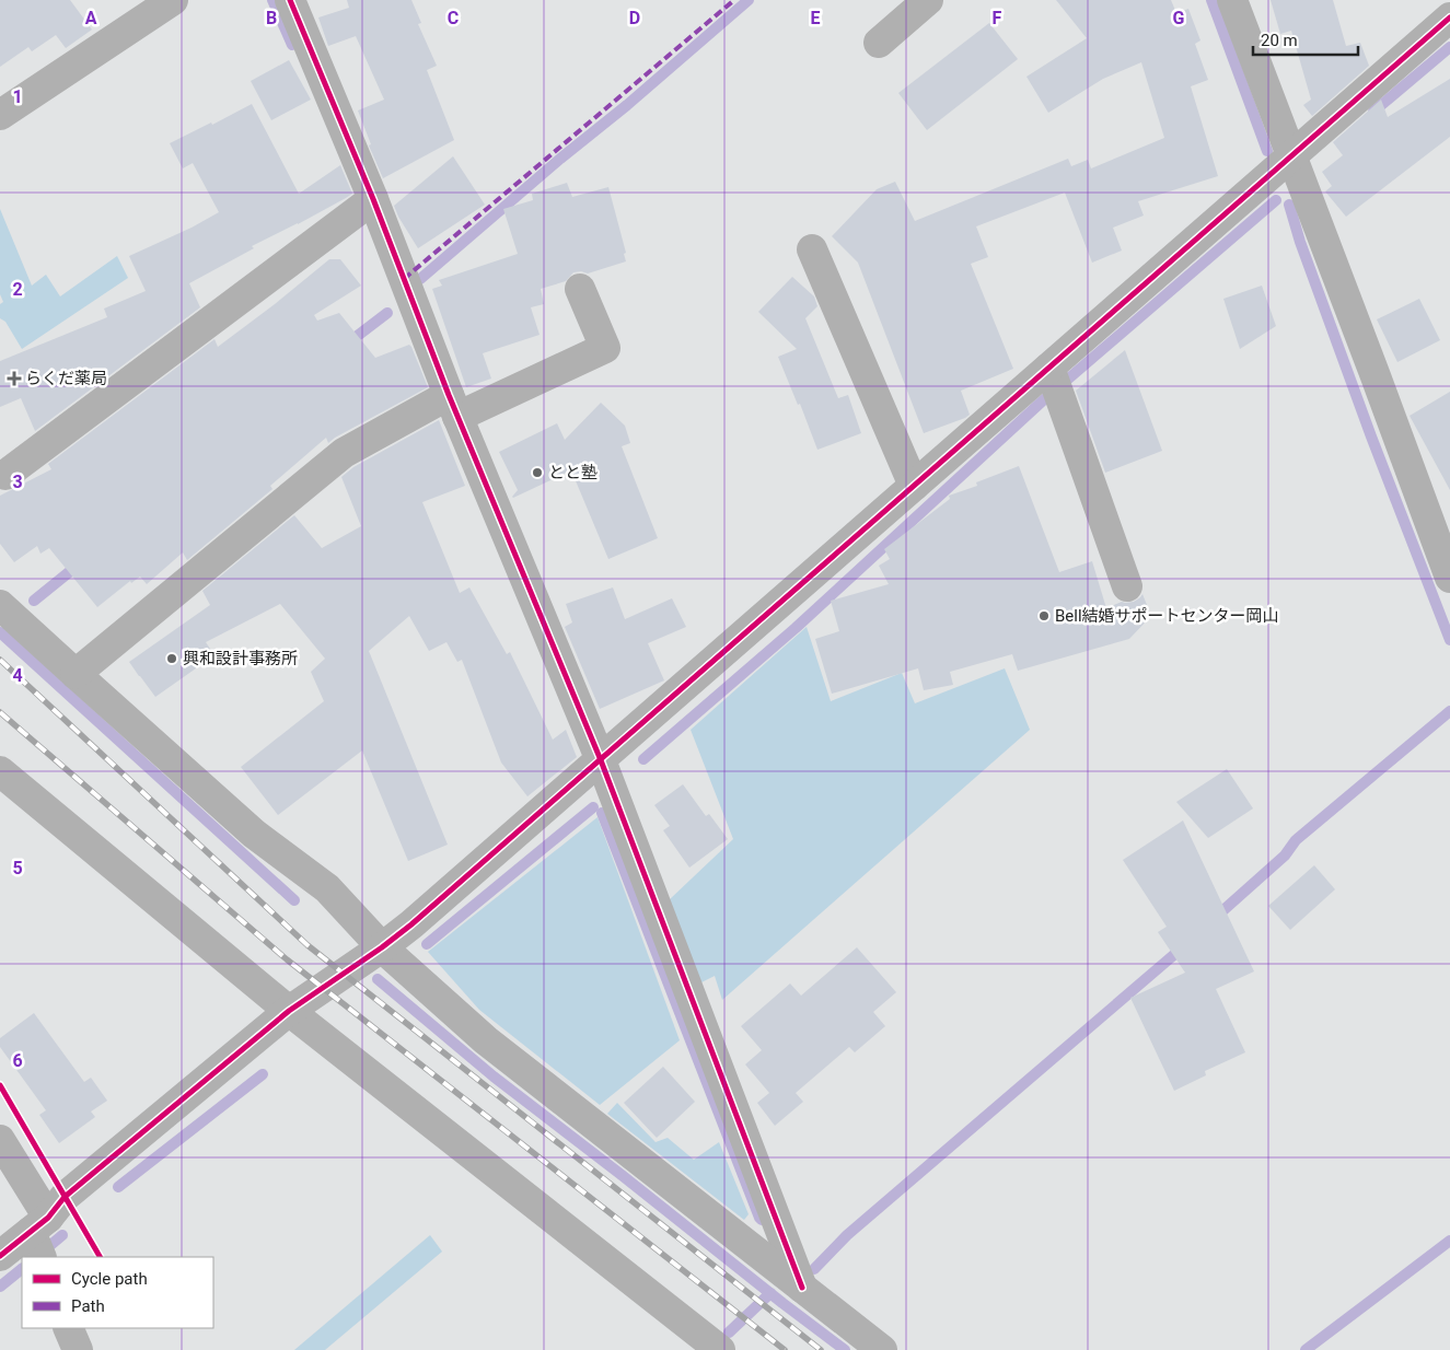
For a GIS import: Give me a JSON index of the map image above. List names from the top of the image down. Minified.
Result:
{"places":{"health":["らくだ薬局"],"other":["とと塾","Bell結婚サポートセンター岡山","興和設計事務所"]},"legend":["Cycle path","Path"],"scale_bar":"20 m","grid":{"columns":["A","B","C","D","E","F","G"],"rows":["1","2","3","4","5","6"]}}
